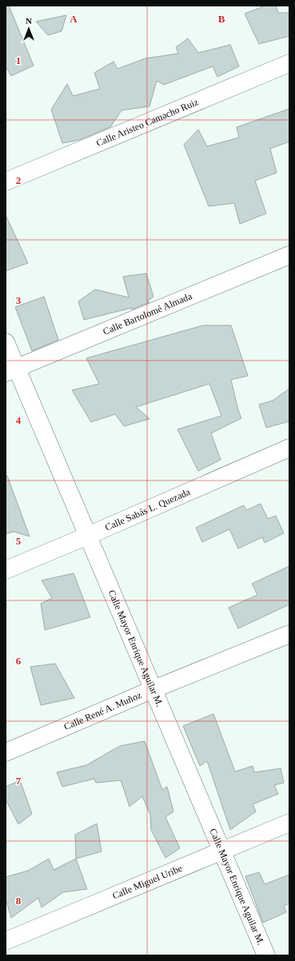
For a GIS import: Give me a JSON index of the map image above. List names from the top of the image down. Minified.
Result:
{"streets":{"street":["Calle Aristeo Camacho Ruiz","Calle Bartolomé Almada","Calle Sabás L. Quezada","Calle Mayor Enrique Aguilar M.","Calle René A. Muñoz","Calle Miguel Uribe"]},"crossings":[["Calle Bartolomé Almada","Calle Mayor Enrique Aguilar M."],["Calle Sabás L. Quezada","Calle Mayor Enrique Aguilar M."],["Calle Mayor Enrique Aguilar M.","Calle René A. Muñoz"],["Calle Mayor Enrique Aguilar M.","Calle Miguel Uribe"]],"north":"top","grid":{"columns":["A","B"],"rows":["1","2","3","4","5","6","7","8"]}}
